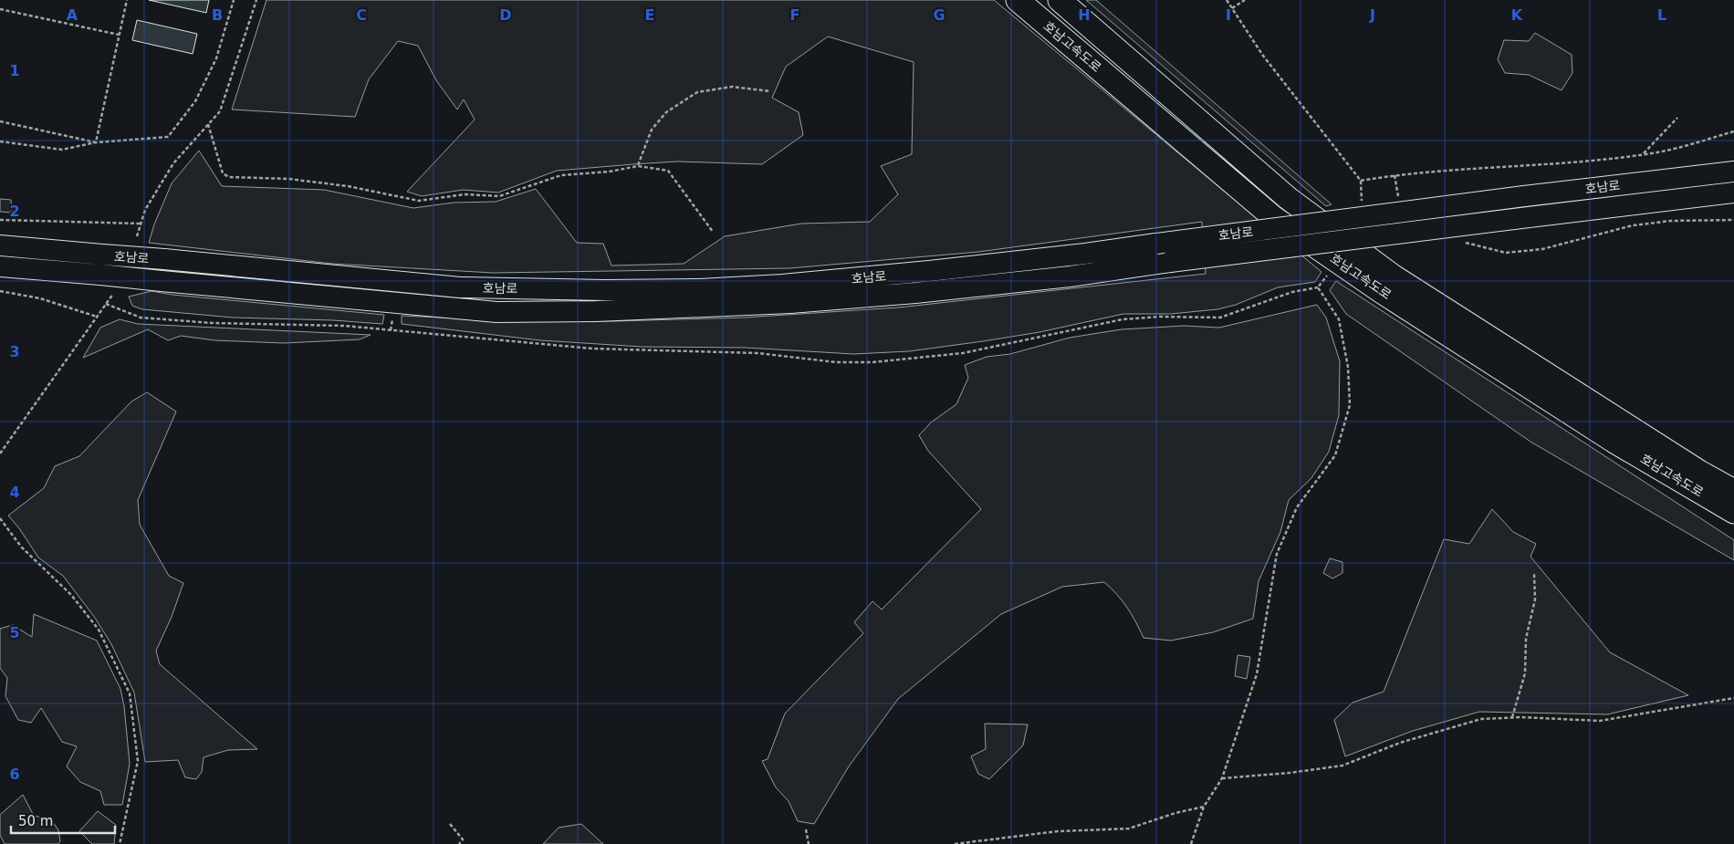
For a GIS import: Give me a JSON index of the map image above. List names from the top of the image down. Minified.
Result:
{"streets":{"highway":["호남고속도로","호남로"]},"scale_bar":"50 m","grid":{"columns":["A","B","C","D","E","F","G","H","I","J","K","L"],"rows":["1","2","3","4","5","6"]}}
